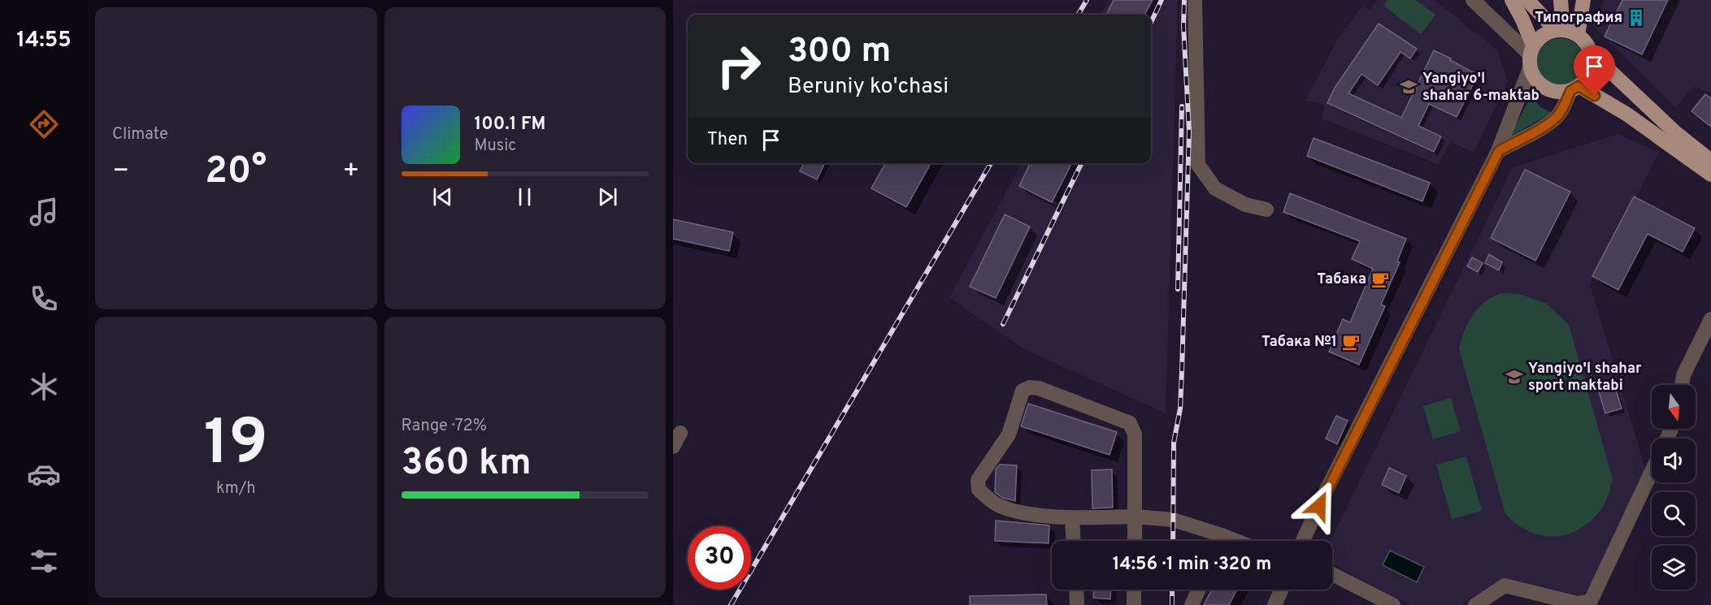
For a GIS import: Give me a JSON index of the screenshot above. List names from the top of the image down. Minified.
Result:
{"places":{"building":["Типография"],"school or university":["Yangiyo'l shahar 6-maktab","Yangiyo'l shahar sport maktabi"],"cafe":["Табака","Табака №1"]},"north":"bottom","page":{"tabs":"14:55","tile":["Climate",["19","km/h"],["Range · 72%","360 km"]],"turn":["300 m","Beruniy ko'chasi"],"song":["100.1 FM","Music"],"then":"Then","heat":["−","20°","+"],"limit":"30","trip":"14:56 · 1 min · 320 m"}}
